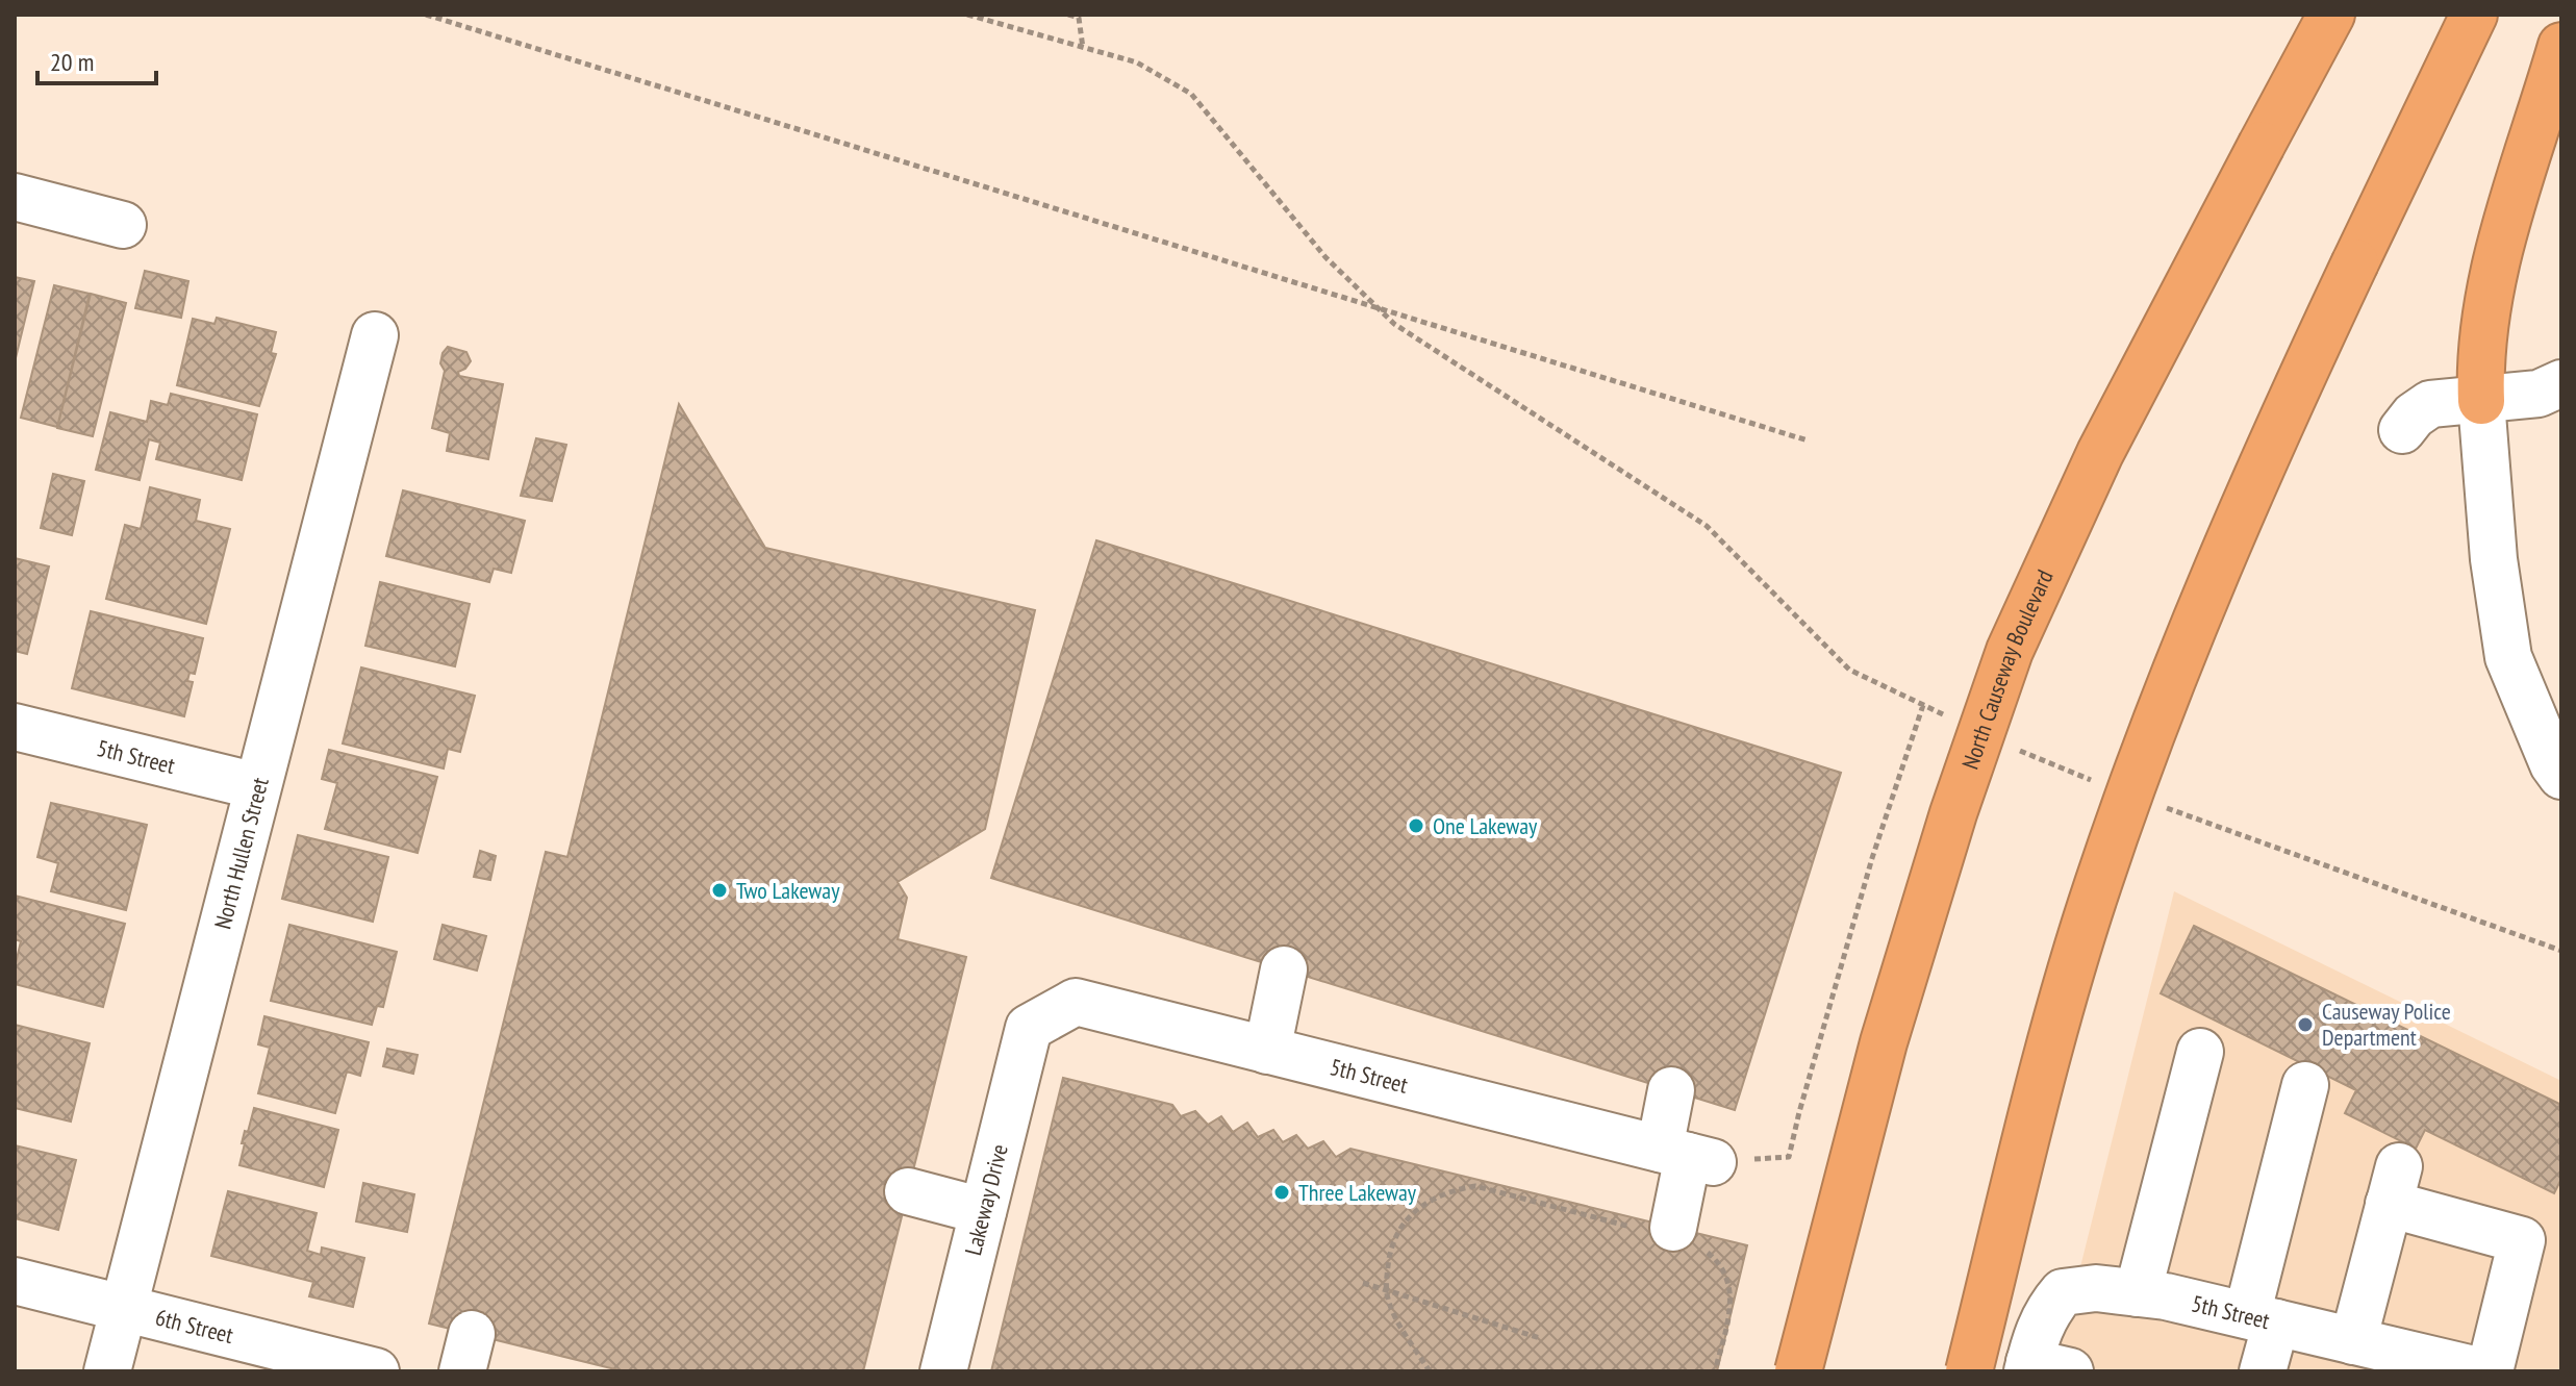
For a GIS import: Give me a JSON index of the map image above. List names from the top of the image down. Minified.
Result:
{"streets":{"highway":["North Causeway Boulevard"],"street":["5th Street","North Hullen Street","Lakeway Drive","6th Street"]},"crossings":[["5th Street","North Hullen Street"],["5th Street","Lakeway Drive"],["North Hullen Street","6th Street"]],"places":["One Lakeway","Two Lakeway","Causeway Police Department","Three Lakeway"],"scale_bar":"20 m"}
